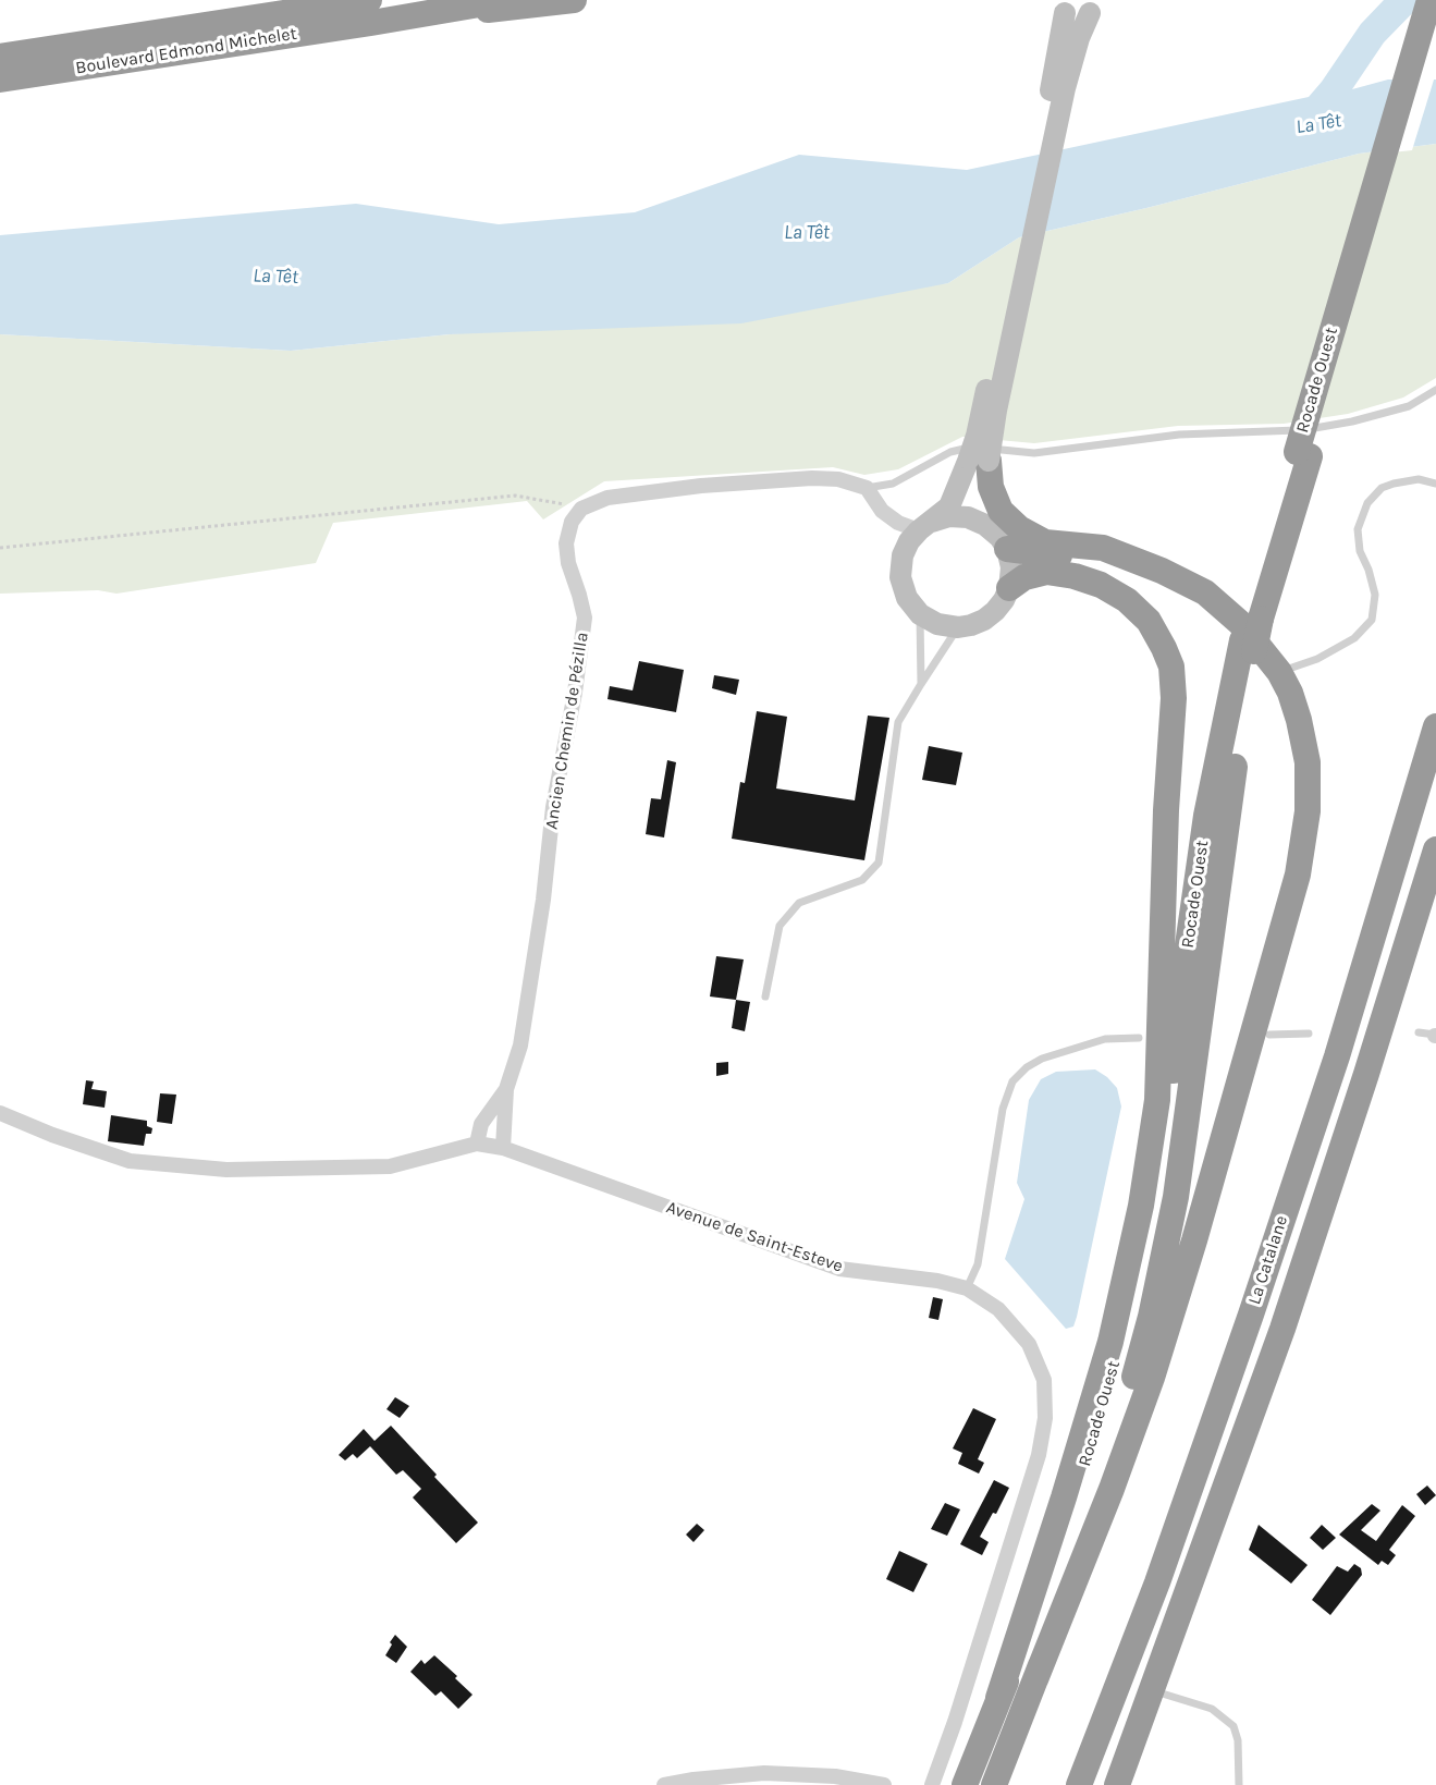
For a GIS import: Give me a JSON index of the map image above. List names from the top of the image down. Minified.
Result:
{"streets":{"highway":["Boulevard Edmond Michelet","Rocade Ouest","La Catalane"],"street":["Ancien Chemin de Pézilla","Avenue de Saint-Esteve"]},"crossings":[["Ancien Chemin de Pézilla","Avenue de Saint-Esteve"]],"water":["La Têt"]}
